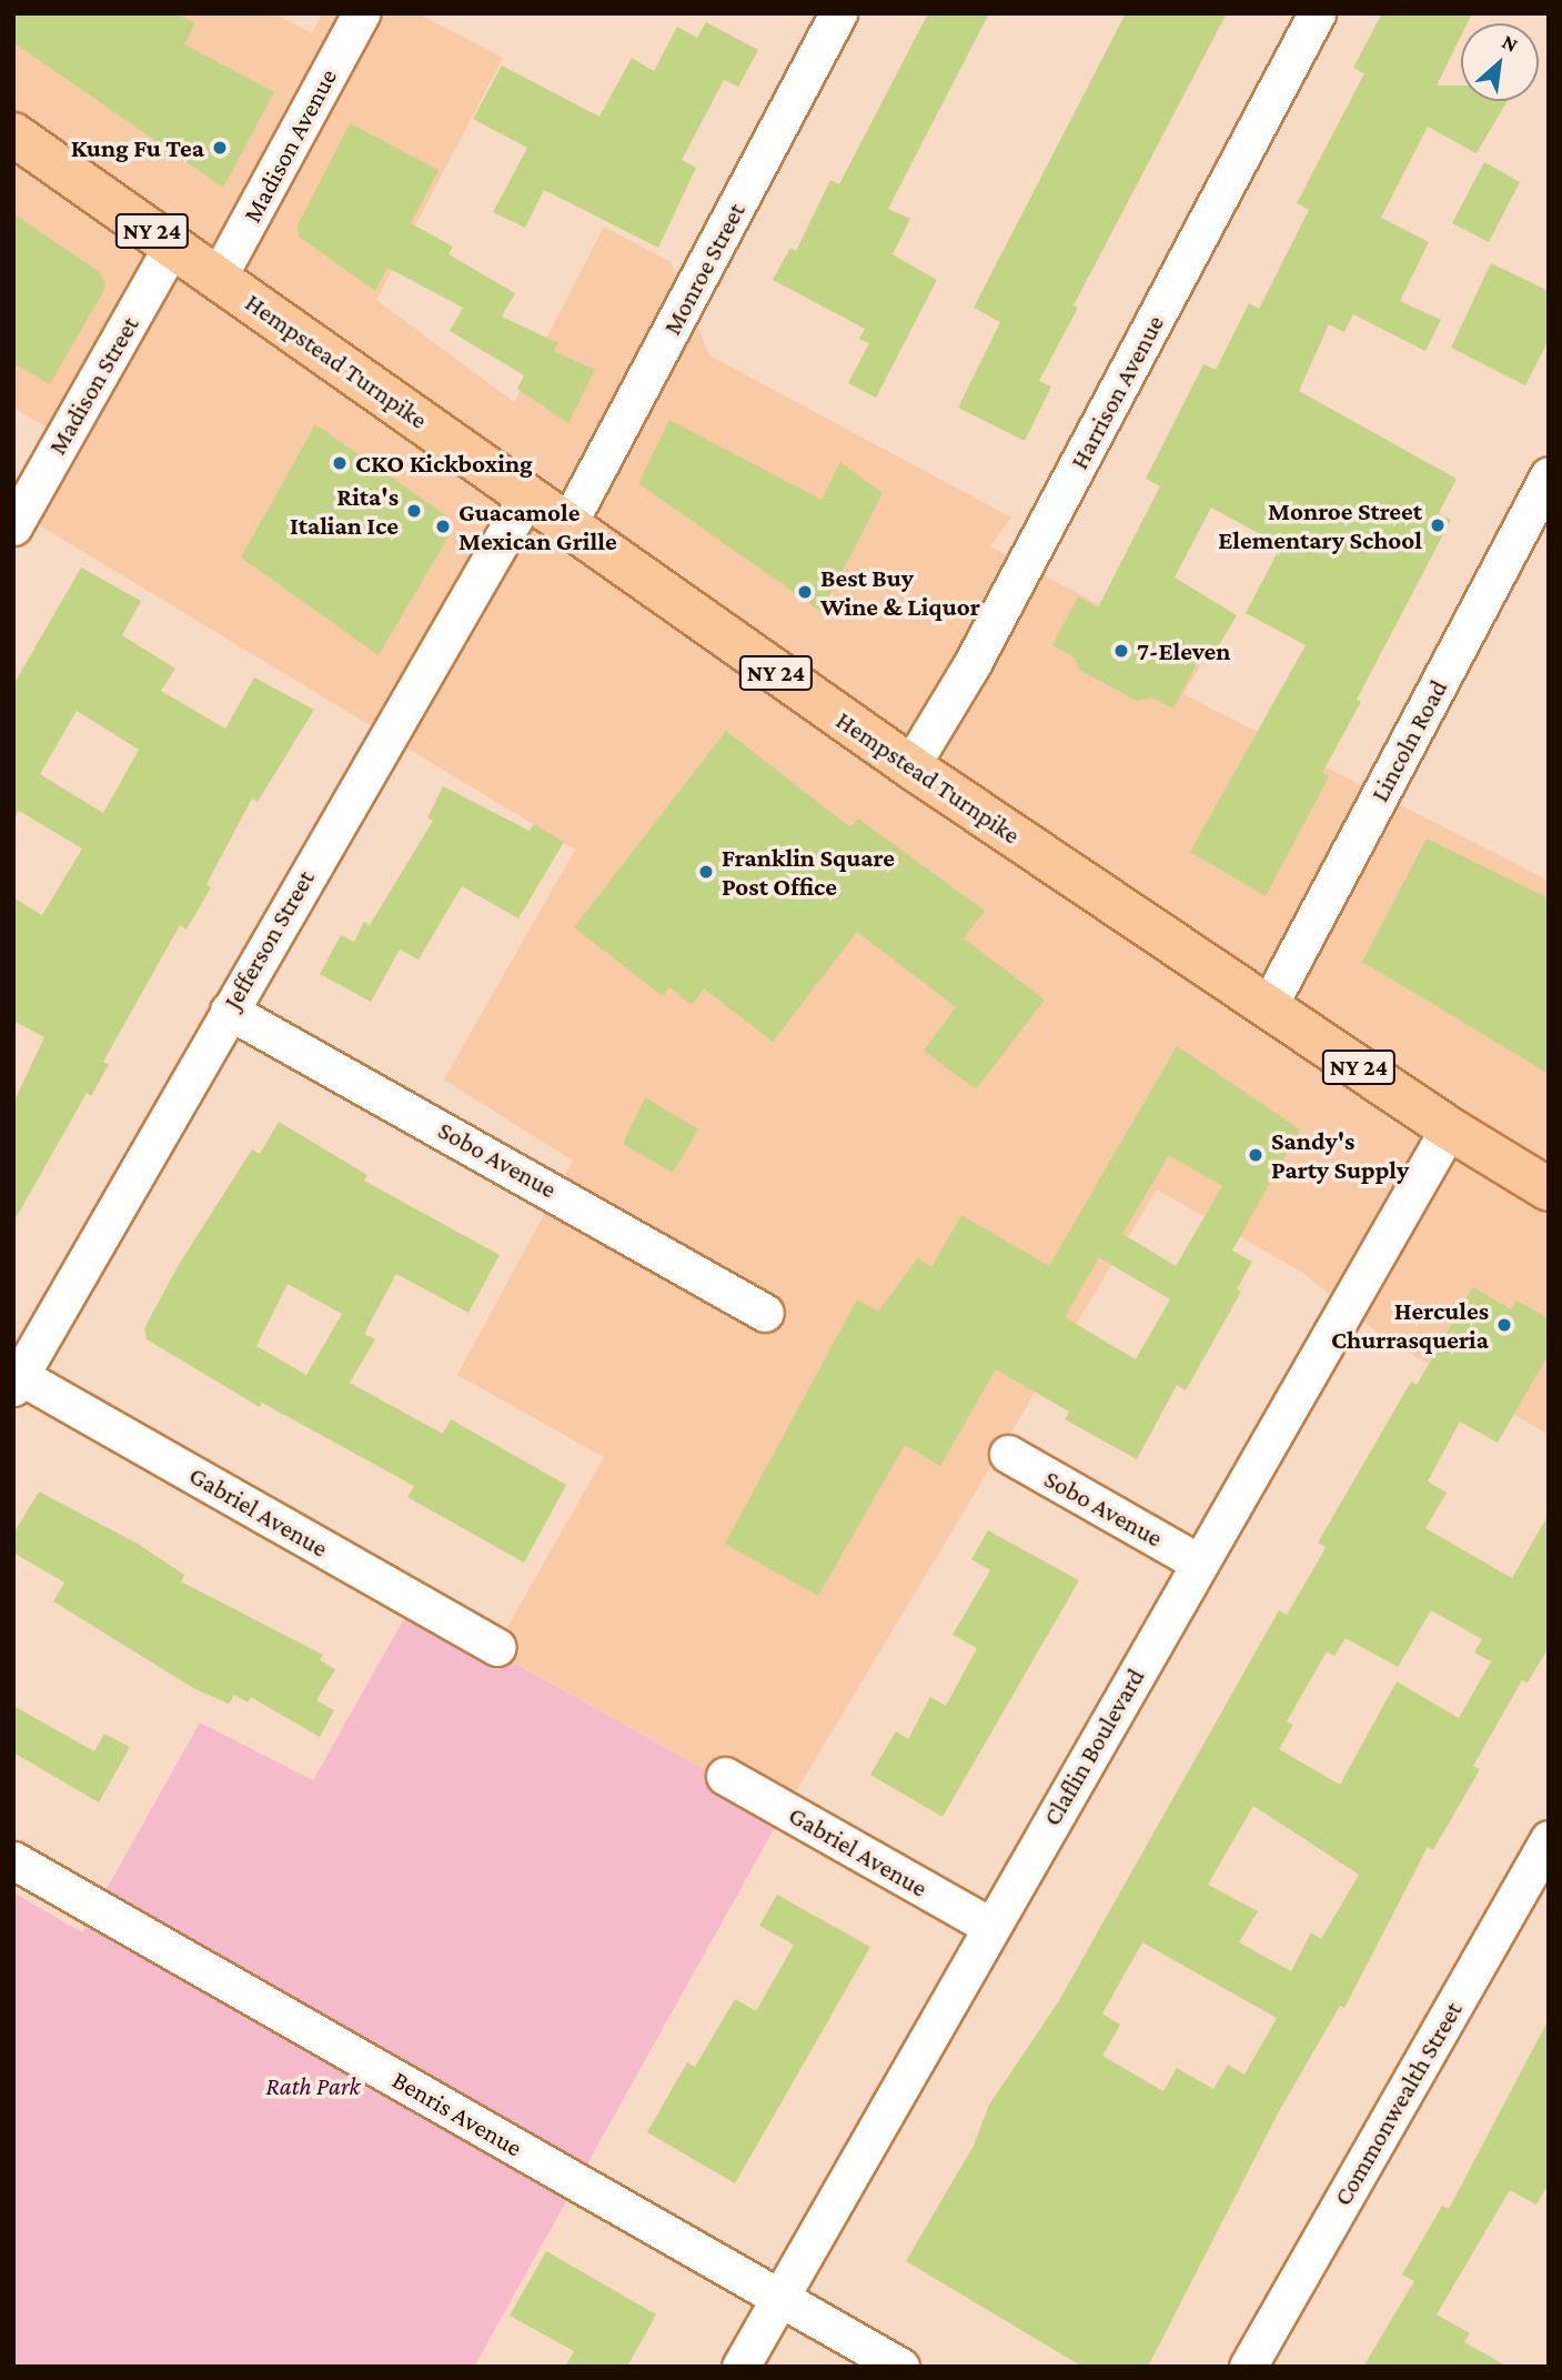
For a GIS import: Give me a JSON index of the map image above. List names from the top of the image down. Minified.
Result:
{"streets":{"main road":["NY 24","Hempstead Turnpike"],"street":["Madison Avenue","Monroe Street","Madison Street","Harrison Avenue","Lincoln Road","Jefferson Street","Sobo Avenue","Gabriel Avenue","Claflin Boulevard","Commonwealth Street","Benris Avenue"]},"crossings":[["Madison Avenue","Hempstead Turnpike"],["Monroe Street","Hempstead Turnpike"],["Hempstead Turnpike","Madison Street"],["Hempstead Turnpike","Harrison Avenue"],["Hempstead Turnpike","Lincoln Road"],["Hempstead Turnpike","Jefferson Street"],["Hempstead Turnpike","Claflin Boulevard"],["Jefferson Street","Sobo Avenue"],["Jefferson Street","Gabriel Avenue"],["Sobo Avenue","Claflin Boulevard"],["Gabriel Avenue","Claflin Boulevard"],["Claflin Boulevard","Benris Avenue"]],"parks":["Rath Park"],"places":["Kung Fu Tea","CKO Kickboxing","Rita's Italian Ice","Monroe Street Elementary School","Guacamole Mexican Grille","Best Buy Wine & Liquor","7-Eleven","Franklin Square Post Office","Sandy's Party Supply","Hercules Churrasqueria"],"north":"top right"}
